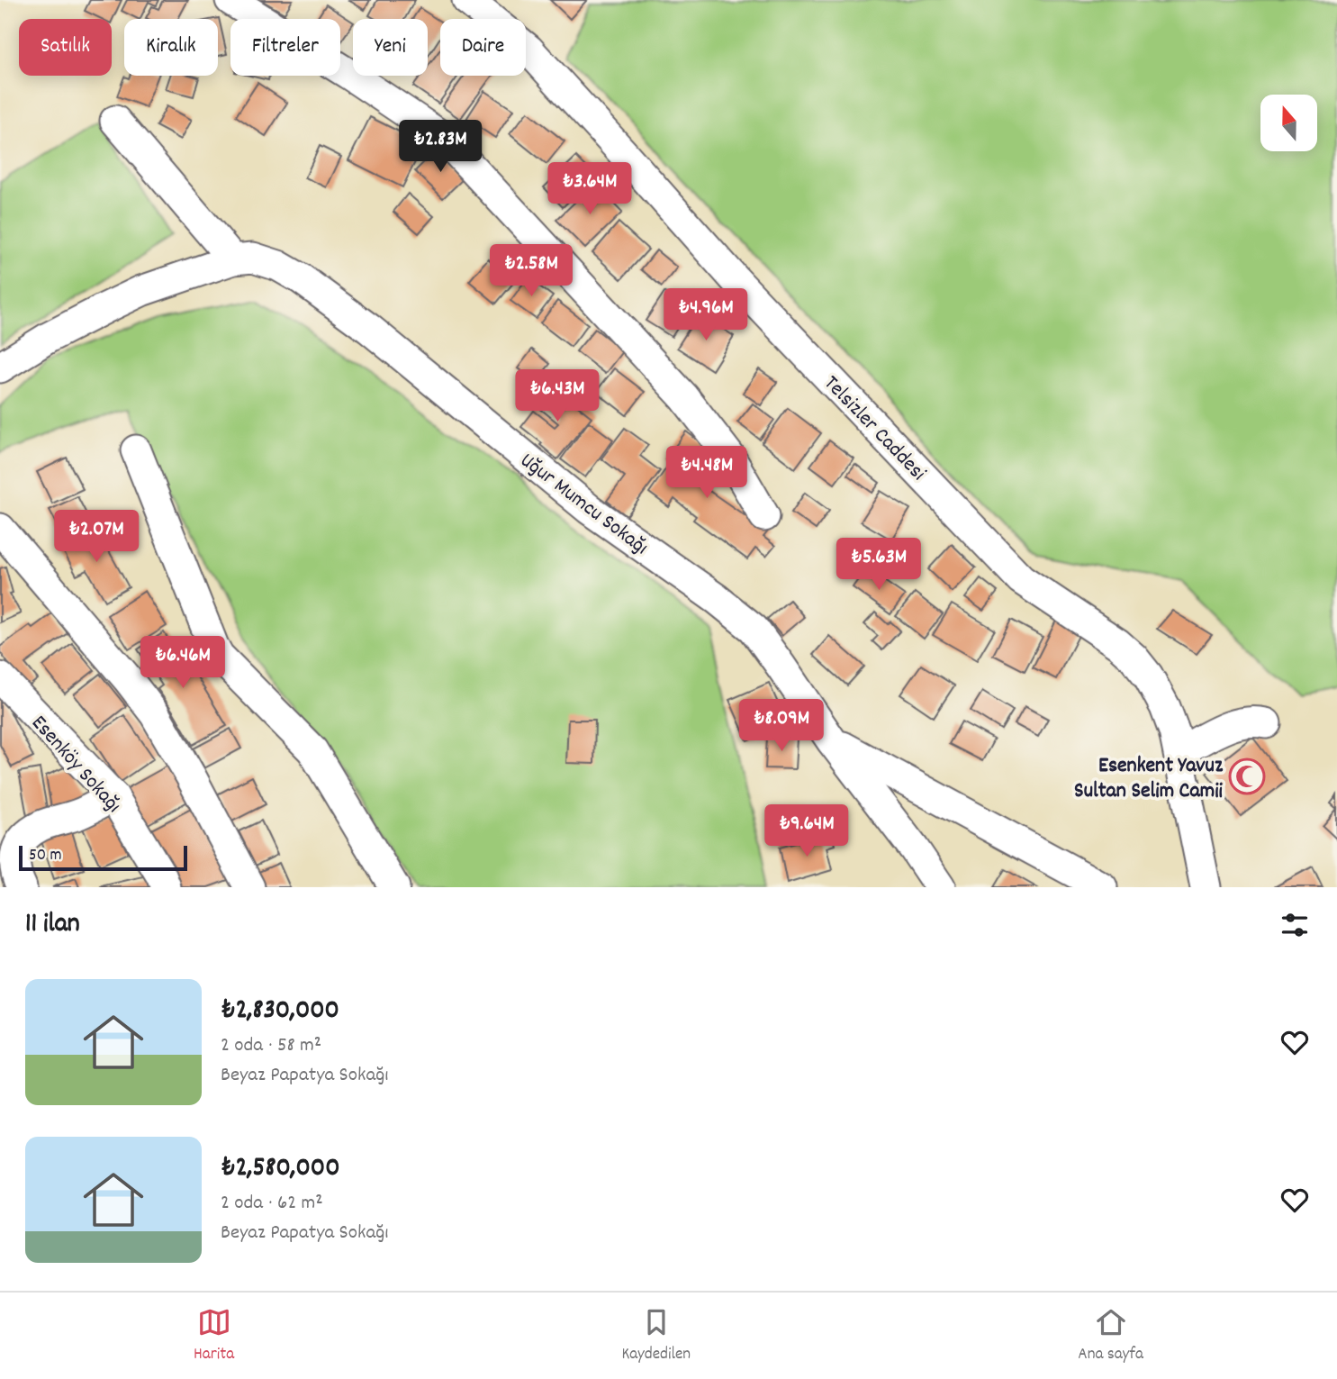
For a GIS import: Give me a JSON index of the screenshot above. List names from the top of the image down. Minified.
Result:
{"streets":{"street":["Telsizler Caddesi","Uğur Mumcu Sokağı","Esenköy Sokağı"]},"places":{"mosque":["Esenkent Yavuz Sultan Selim Camii"]},"scale_bar":"50 m","north":"top","page":{"chip":["Satılık","Kiralık","Filtreler","Yeni","Daire"],"price":["₺2.83M","₺3.64M","₺2.58M","₺4.96M","₺6.43M","₺4.48M","₺2.07M","₺5.63M","₺6.46M","₺8.09M","₺9.64M"],"scale":"50 m","heading":"11 ilan","list":[{"name":"₺2,830,000","note":"2 oda · 58 m² · Beyaz Papatya Sokağı"},{"name":"₺2,580,000","note":"2 oda · 62 m² · Beyaz Papatya Sokağı"}],"tabs":["Harita","Kaydedilen","Ana sayfa"]}}
